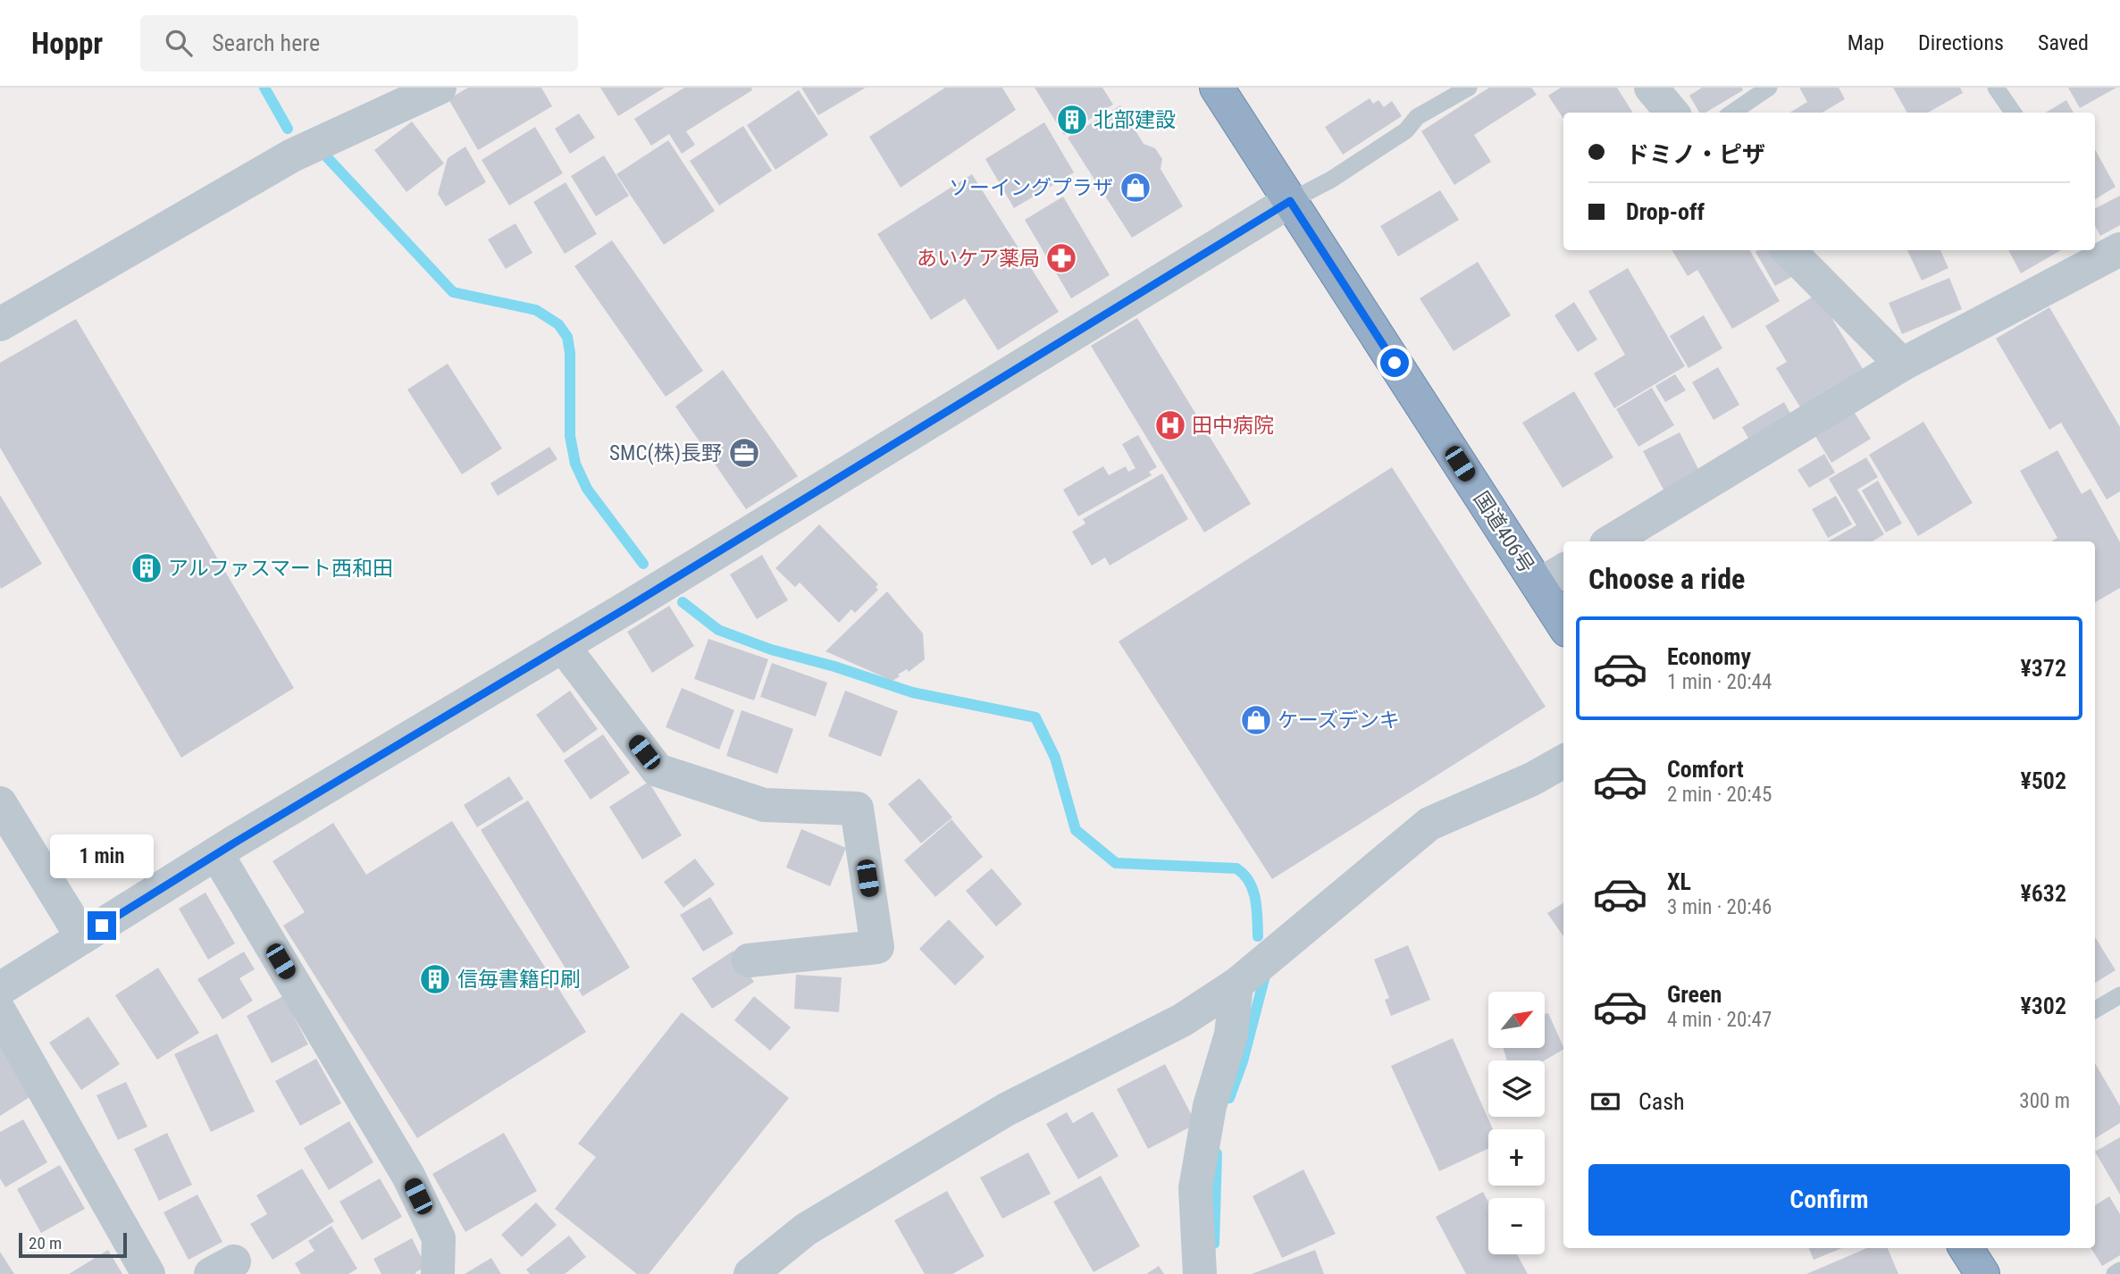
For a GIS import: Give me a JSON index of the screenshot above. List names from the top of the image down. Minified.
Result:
{"streets":{"highway":["国道406号"]},"places":{"building":["北部建設","アルファスマート西和田","信毎書籍印刷"],"shop":["ソーイングプラザ","ケーズデンキ"],"pharmacy":["あいケア薬局"],"hospital":["田中病院"],"office":["SMC(株)長野"]},"scale_bar":"20 m","north":"top right","page":{"header":"Hoppr","search":"Search here","nav":["Map","Directions","Saved"],"banner":["ドミノ・ピザ","Drop-off"],"heading":"Choose a ride","list":[{"name":"Economy","note":"1 min · 20:44","value":"¥372"},{"name":"Comfort","note":"2 min · 20:45","value":"¥502"},{"name":"XL","note":"3 min · 20:46","value":"¥632"},{"name":"Green","note":"4 min · 20:47","value":"¥302"}],"bubble":"1 min","map_buttons":["+","−"],"pay":["Cash","300 m"],"buttons":"Confirm","scale":"20 m"}}
